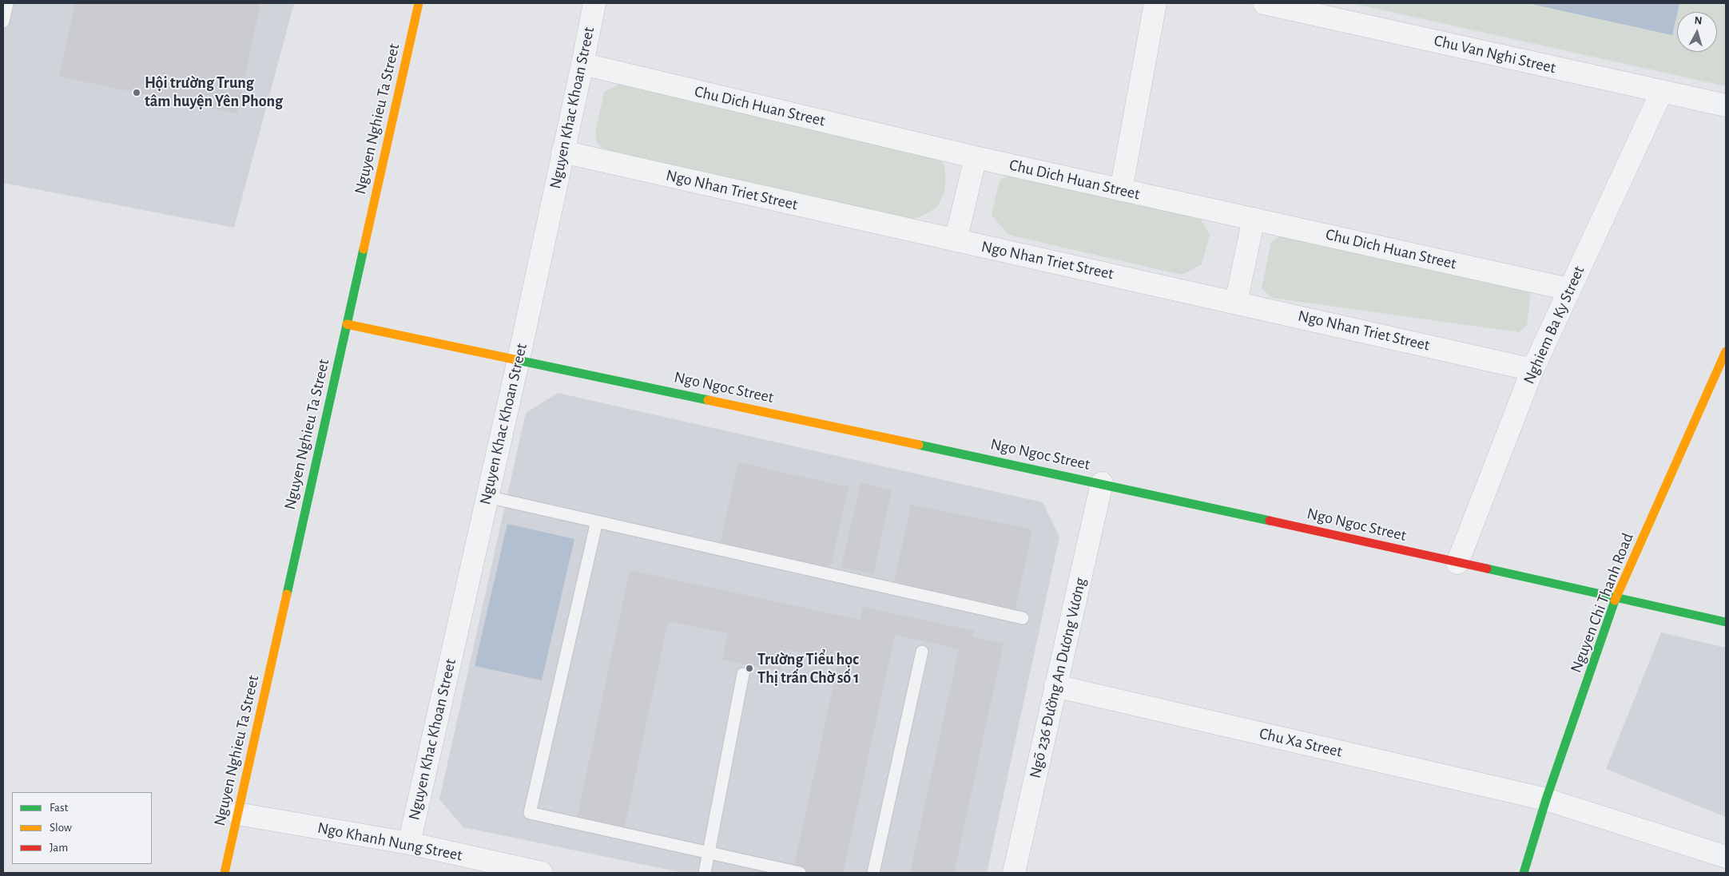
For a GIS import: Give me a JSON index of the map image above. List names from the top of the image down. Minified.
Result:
{"streets":{"street":["Chu Van Nghi Street","Chu Dich Huan Street","Nguyen Khac Khoan Street","Nguyen Nghieu Ta Street","Ngo Nhan Triet Street","Nghiem Ba Ky Street","Ngo Ngoc Street","Nguyen Chi Thanh Road","Ngõ 236 Đường An Dương Vương","Chu Xa Street","Ngo Khanh Nung Street"]},"crossings":[["Chu Van Nghi Street","Nghiem Ba Ky Street"],["Chu Dich Huan Street","Nguyen Khac Khoan Street"],["Chu Dich Huan Street","Nghiem Ba Ky Street"],["Nguyen Khac Khoan Street","Ngo Nhan Triet Street"],["Nguyen Khac Khoan Street","Ngo Ngoc Street"],["Nguyen Khac Khoan Street","Ngo Khanh Nung Street"],["Nguyen Nghieu Ta Street","Ngo Ngoc Street"],["Nguyen Nghieu Ta Street","Ngo Khanh Nung Street"],["Ngo Nhan Triet Street","Nghiem Ba Ky Street"],["Nghiem Ba Ky Street","Ngo Ngoc Street"],["Ngo Ngoc Street","Nguyen Chi Thanh Road"],["Ngo Ngoc Street","Ngõ 236 Đường An Dương Vương"],["Nguyen Chi Thanh Road","Chu Xa Street"],["Ngõ 236 Đường An Dương Vương","Chu Xa Street"]],"places":["Hội trường Trung tâm huyện Yên Phong","Trường Tiểu học Thị trấn Chờ số 1"],"legend":["Fast","Slow","Jam"],"north":"top"}
